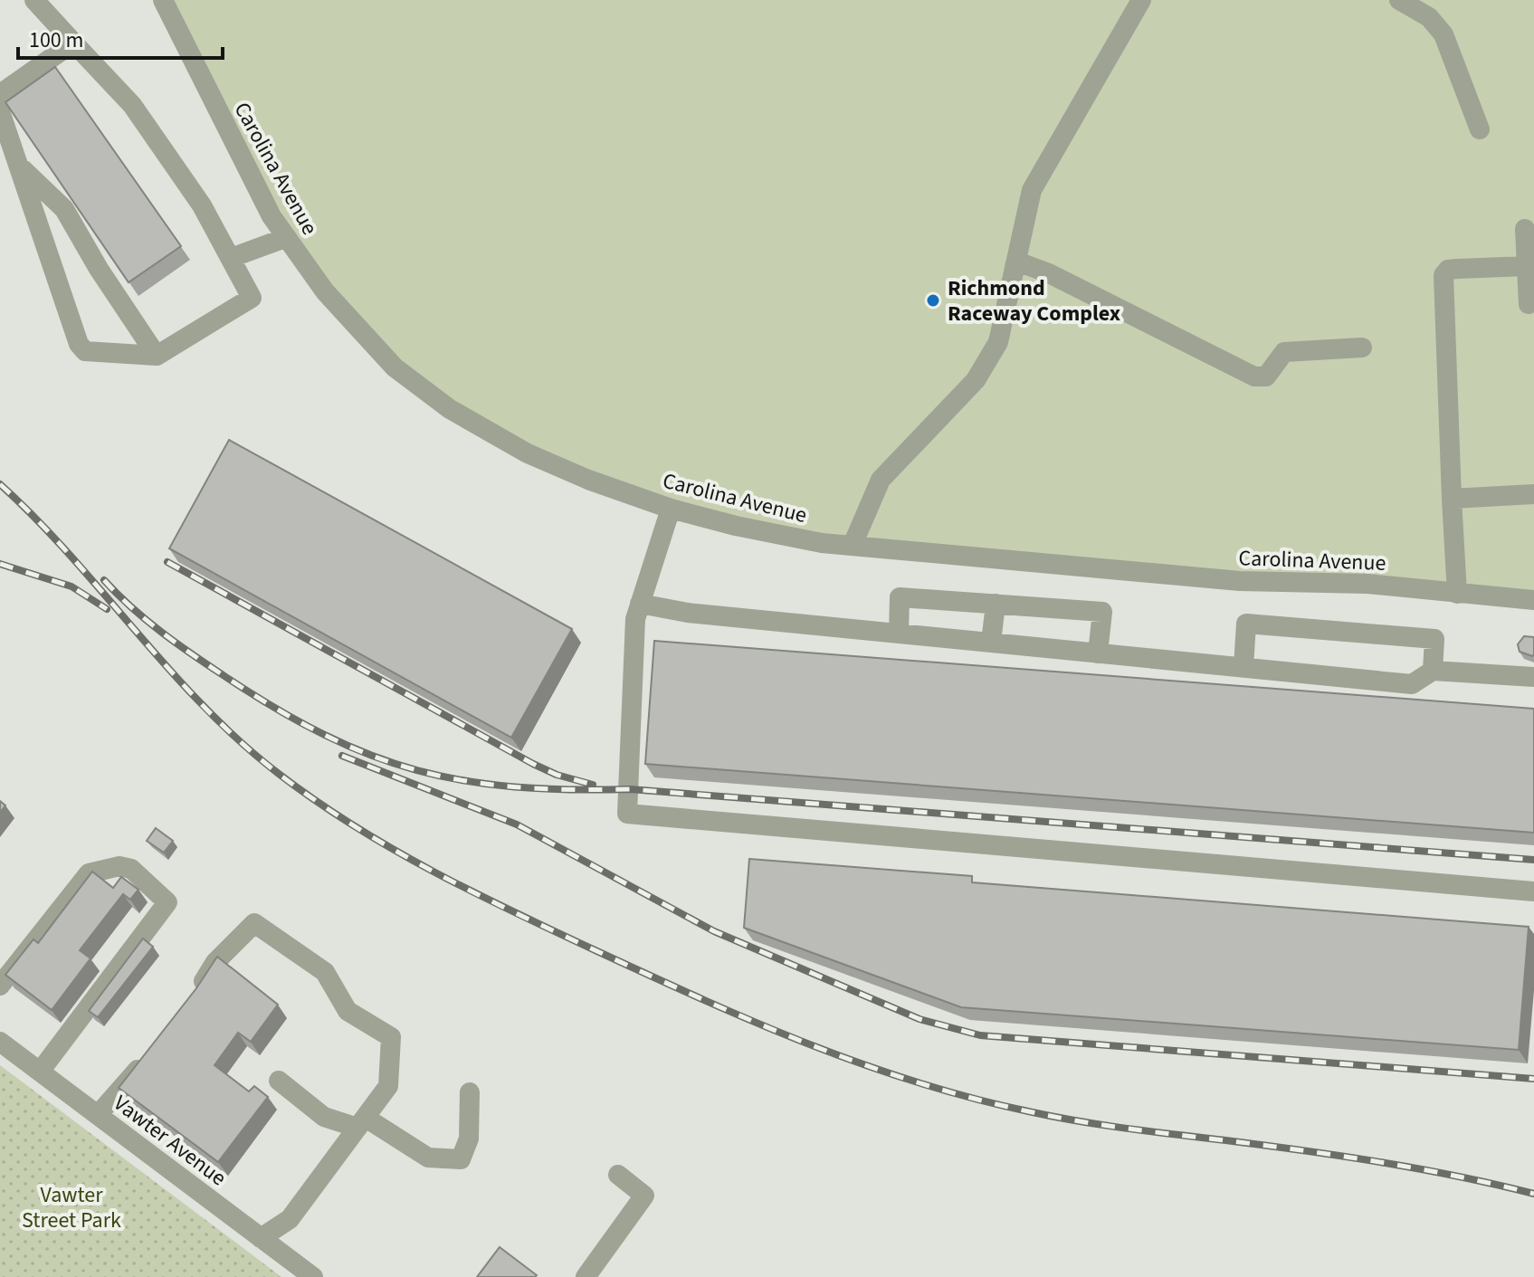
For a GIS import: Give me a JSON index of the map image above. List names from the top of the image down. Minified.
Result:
{"streets":{"street":["Carolina Avenue","Vawter Avenue"]},"parks":["Vawter Street Park"],"places":["Richmond Raceway Complex"],"scale_bar":"100 m"}
